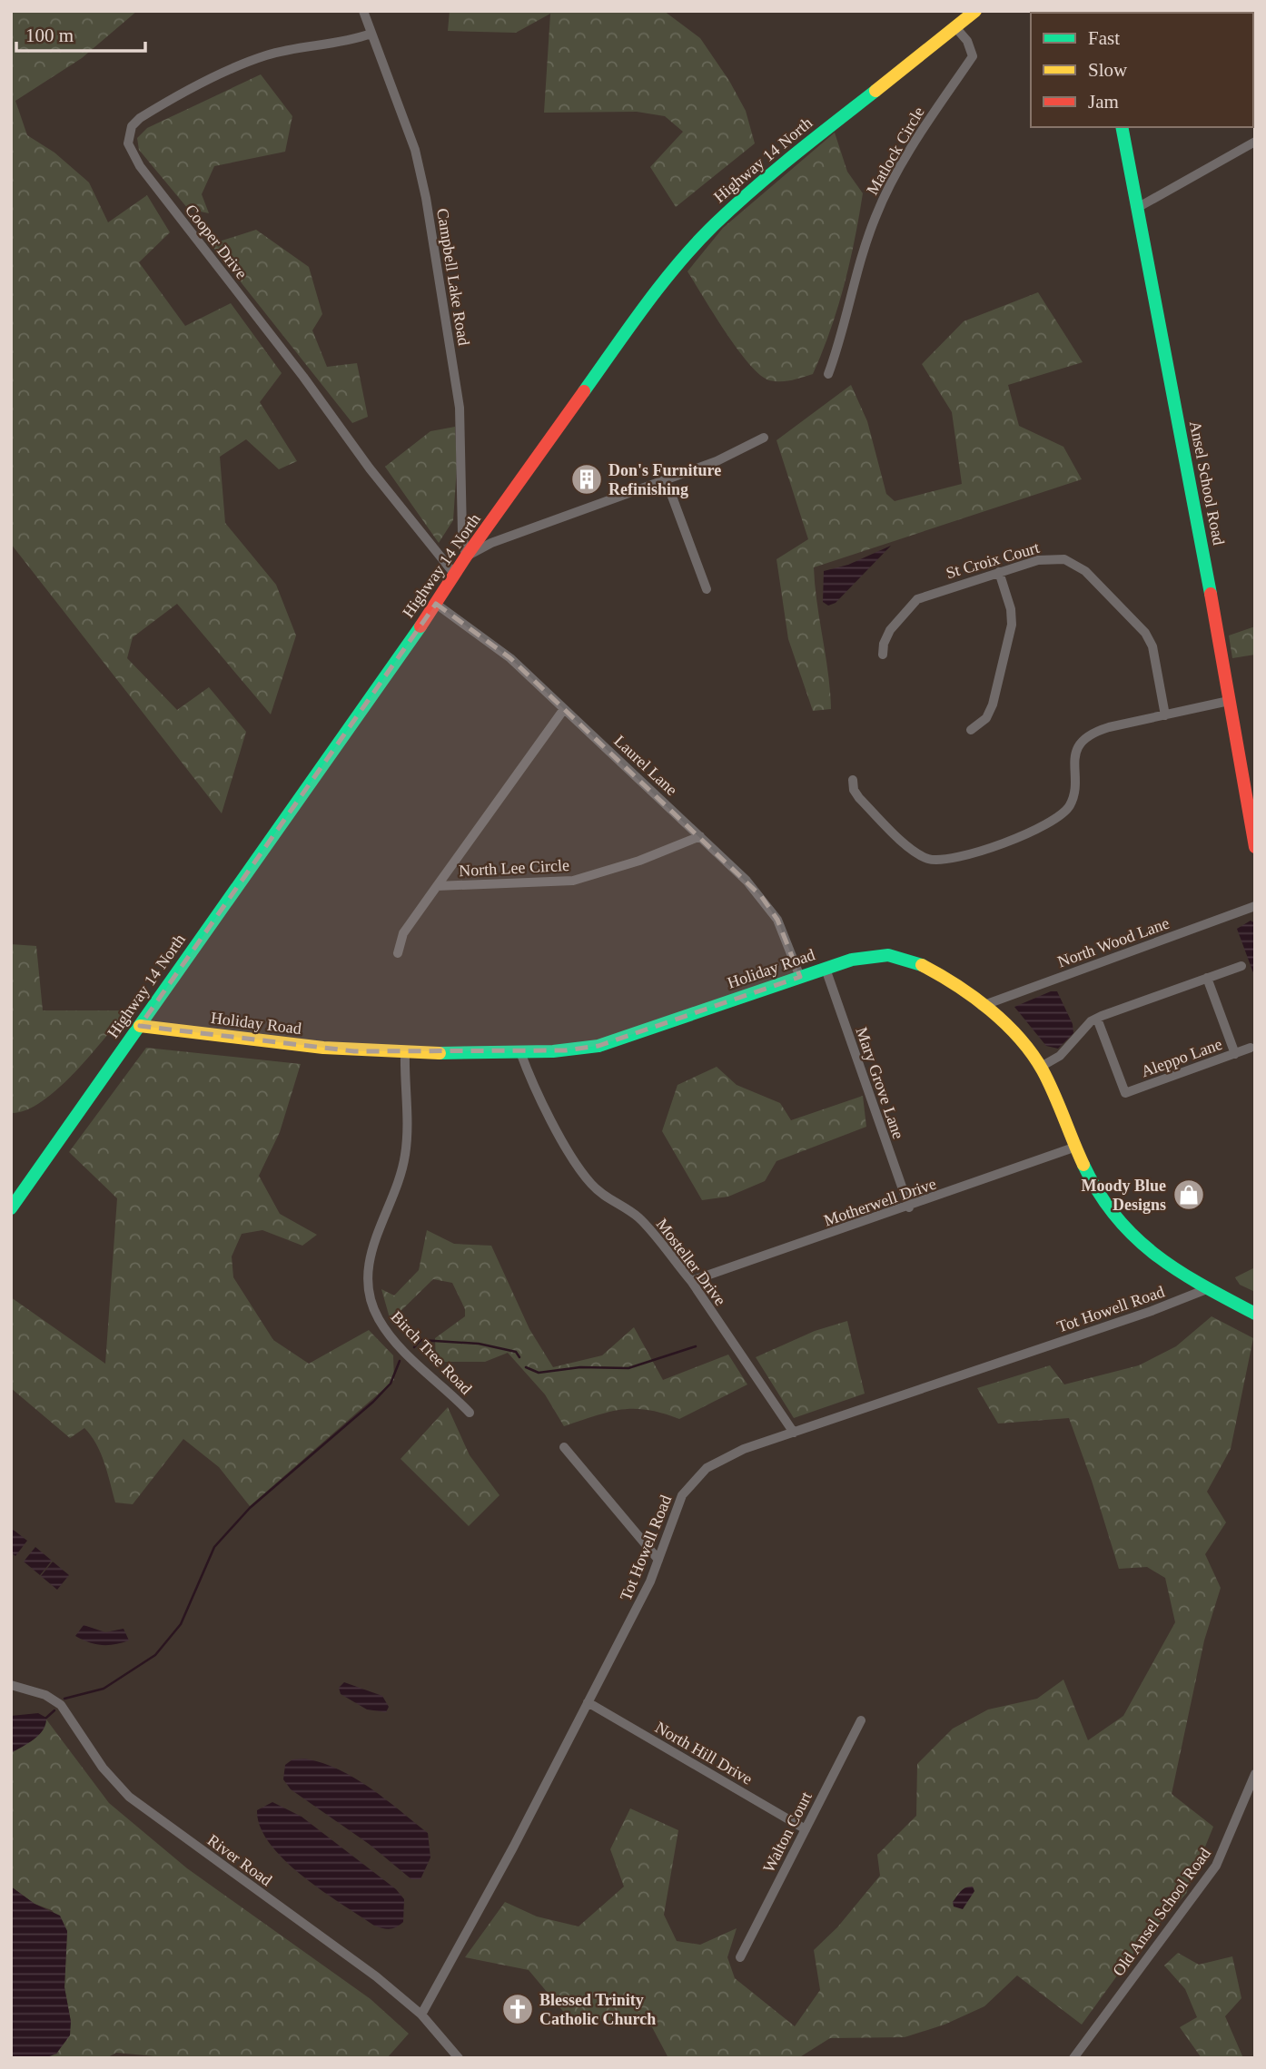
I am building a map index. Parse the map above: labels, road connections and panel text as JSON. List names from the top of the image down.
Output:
{
  "streets": {
    "street": [
      "Matlock Circle",
      "Highway 14 North",
      "Cooper Drive",
      "Campbell Lake Road",
      "Ansel School Road",
      "St Croix Court",
      "Laurel Lane",
      "North Lee Circle",
      "North Wood Lane",
      "Holiday Road",
      "Aleppo Lane",
      "Mary Grove Lane",
      "Motherwell Drive",
      "Mosteller Drive",
      "Tot Howell Road",
      "Birch Tree Road",
      "North Hill Drive",
      "Walton Court",
      "River Road",
      "Old Ansel School Road"
    ]
  },
  "crossings": [
    ["Matlock Circle", "Highway 14 North"],
    ["Highway 14 North", "Cooper Drive"],
    ["Highway 14 North", "Campbell Lake Road"],
    ["Highway 14 North", "Laurel Lane"],
    ["Highway 14 North", "Holiday Road"],
    ["Cooper Drive", "Campbell Lake Road"],
    ["Laurel Lane", "North Lee Circle"],
    ["Laurel Lane", "Holiday Road"],
    ["North Wood Lane", "Holiday Road"],
    ["Holiday Road", "Mary Grove Lane"],
    ["Holiday Road", "Motherwell Drive"],
    ["Holiday Road", "Mosteller Drive"],
    ["Holiday Road", "Tot Howell Road"],
    ["Holiday Road", "Birch Tree Road"],
    ["Mary Grove Lane", "Motherwell Drive"],
    ["Motherwell Drive", "Mosteller Drive"],
    ["Mosteller Drive", "Tot Howell Road"],
    ["Tot Howell Road", "North Hill Drive"],
    ["Tot Howell Road", "River Road"],
    ["North Hill Drive", "Walton Court"]
  ],
  "places": {
    "building": ["Don's Furniture Refinishing"],
    "shop": ["Moody Blue Designs"],
    "church": ["Blessed Trinity Catholic Church"]
  },
  "legend": ["Fast", "Slow", "Jam"],
  "scale_bar": "100 m"
}
